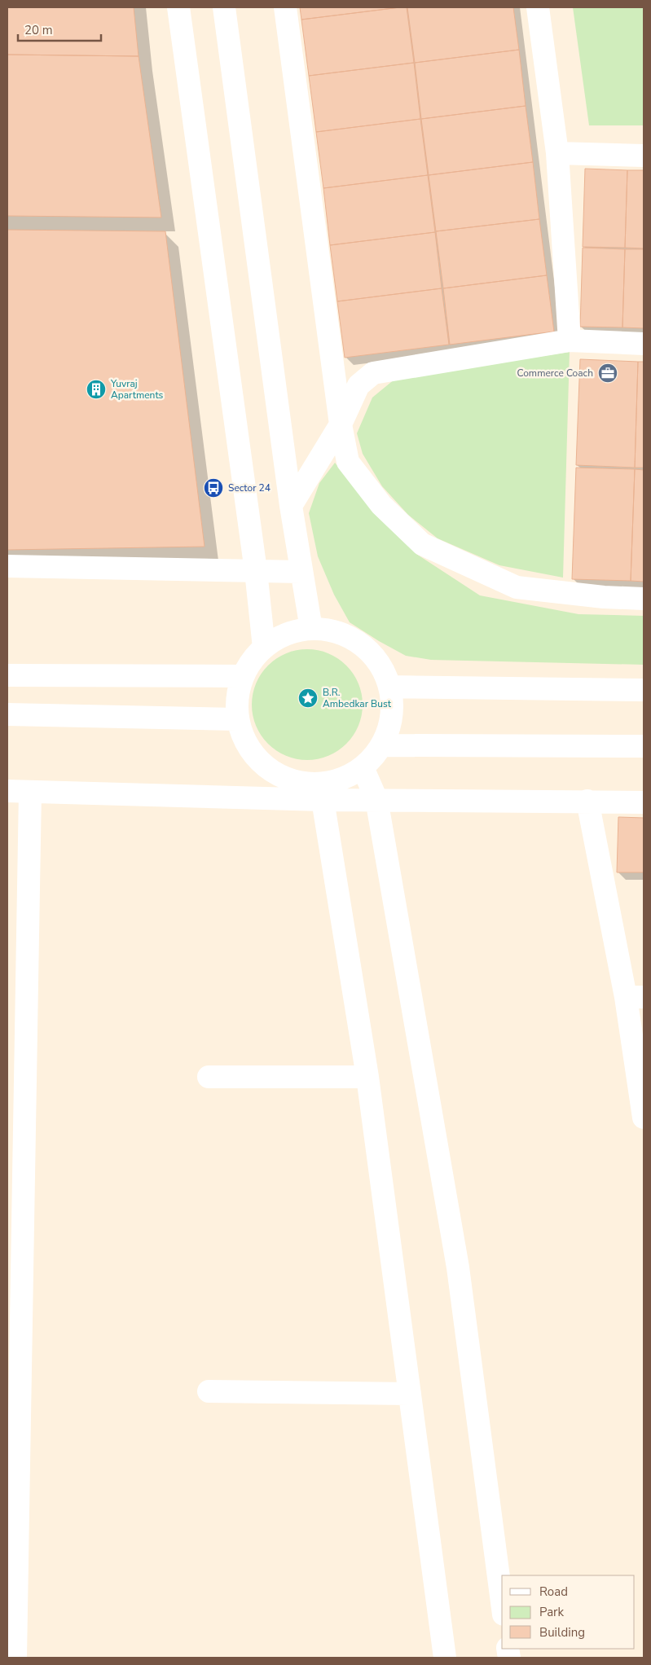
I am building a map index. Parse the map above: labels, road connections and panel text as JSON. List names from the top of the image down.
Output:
{
  "places": {
    "office": ["Commerce Coach"],
    "building": ["Yuvraj Apartments"],
    "bus stop": ["Sector 24"],
    "place": ["B.R. Ambedkar Bust"]
  },
  "legend": ["Road", "Park", "Building"],
  "scale_bar": "20 m"
}
